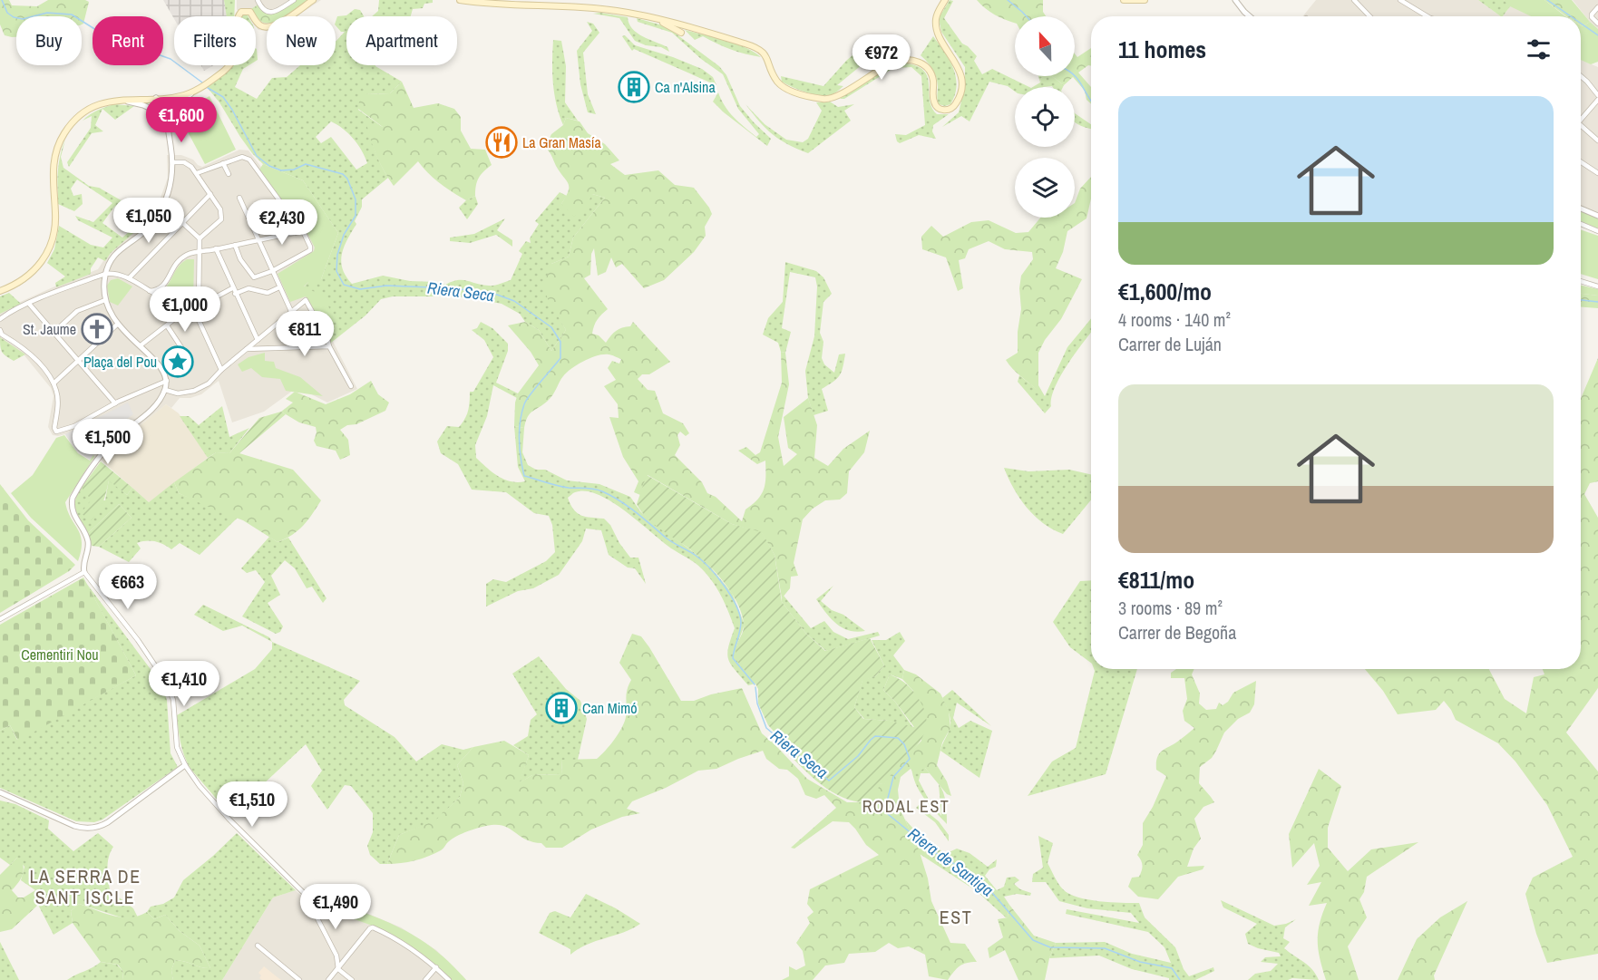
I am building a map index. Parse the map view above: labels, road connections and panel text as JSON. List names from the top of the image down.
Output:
{
  "districts": ["RODAL EST", "LA SERRA DE SANT ISCLE", "EST"],
  "water": ["Riera Seca", "Riera de Santiga"],
  "parks": ["Cementiri Nou"],
  "places": {
    "building": ["Ca n'Alsina", "Can Mimó"],
    "restaurant": ["La Gran Masía"],
    "church": ["St. Jaume"],
    "place": ["Plaça del Pou"]
  },
  "north": "top",
  "page": {
    "chip": [
      "Buy",
      "Rent",
      "Filters",
      "New",
      "Apartment"
    ],
    "heading": "11 homes",
    "price": [
      "€972",
      "€1,600",
      "€1,050",
      "€2,430",
      "€1,000",
      "€811",
      "€1,500",
      "€663",
      "€1,410",
      "€1,510",
      "€1,490"
    ],
    "list": [
      {
        "name": "€1,600/mo",
        "note": "4 rooms · 140 m² · Carrer de Luján"
      },
      {
        "name": "€811/mo",
        "note": "3 rooms · 89 m² · Carrer de Begoña"
      }
    ]
  }
}
